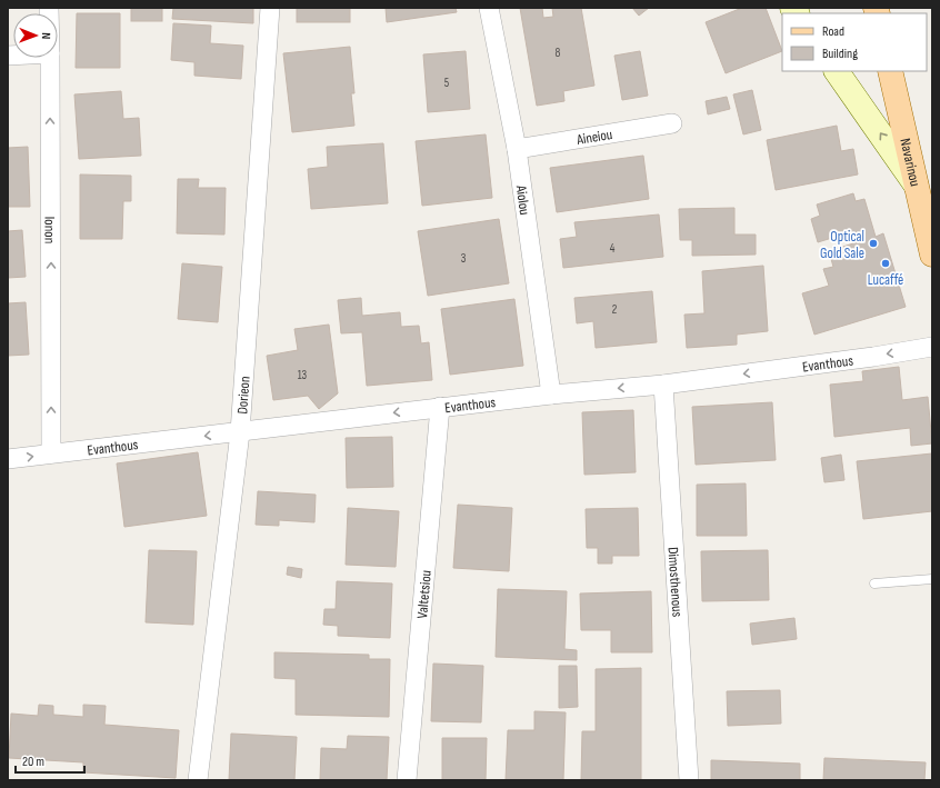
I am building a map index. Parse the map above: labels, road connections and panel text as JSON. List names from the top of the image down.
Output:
{
  "streets": {
    "main road": ["Navarinou"],
    "street": [
      "Aineiou",
      "Aiolou",
      "Ionon",
      "Evanthous",
      "Dorieon",
      "Dimosthenous",
      "Valtetsiou"
    ]
  },
  "crossings": [
    ["Aineiou", "Aiolou"],
    ["Aiolou", "Evanthous"],
    ["Ionon", "Evanthous"],
    ["Evanthous", "Dorieon"],
    ["Evanthous", "Dimosthenous"],
    ["Evanthous", "Valtetsiou"]
  ],
  "one_way": ["Ionon", "Evanthous"],
  "places": ["Optical Gold Sale", "Lucaffé"],
  "house_numbers": [
    "8",
    "5",
    "4",
    "3",
    "2",
    "13"
  ],
  "legend": ["Road", "Building"],
  "scale_bar": "20 m",
  "north": "right"
}
